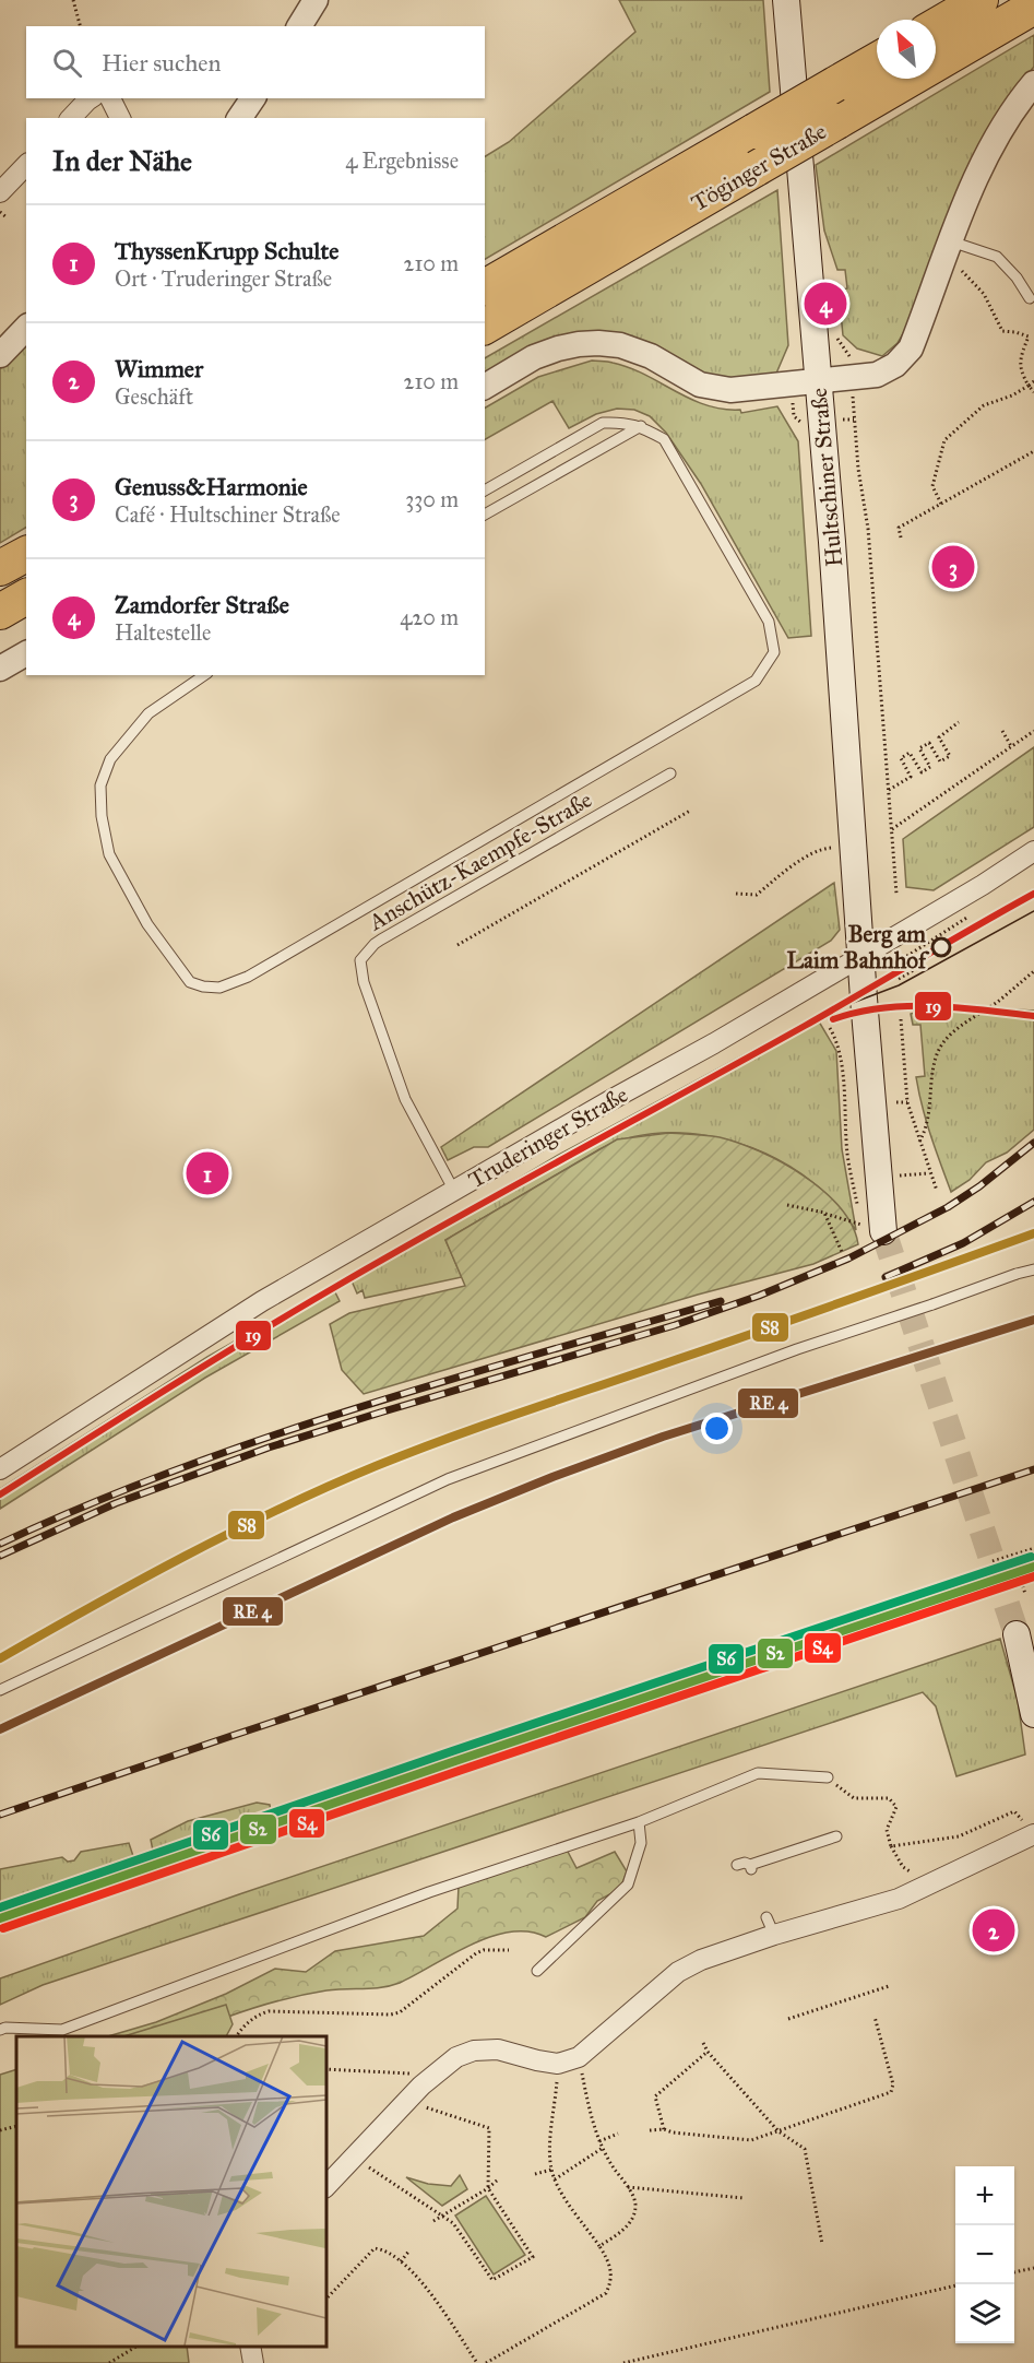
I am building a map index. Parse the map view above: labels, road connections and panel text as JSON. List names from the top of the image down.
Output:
{
  "streets": {
    "highway": ["Töginger Straße"],
    "main road": ["Hultschiner Straße"],
    "street": ["Truderinger Straße"],
    "lane": ["Anschütz-Kaempfe-Straße"]
  },
  "crossings": [
    ["Hultschiner Straße", "Truderinger Straße"],
    ["Anschütz-Kaempfe-Straße", "Truderinger Straße"]
  ],
  "places": ["Berg am Laim Bahnhof"],
  "lines": [
    "transit line 19",
    "transit line S8",
    "transit line S6",
    "transit line S2",
    "transit line S4"
  ],
  "north": "top left",
  "page": {
    "search": "Hier suchen",
    "heading": ["In der Nähe", "4 Ergebnisse"],
    "list": [
      {
        "mark": "1",
        "name": "ThyssenKrupp Schulte",
        "note": "Ort · Truderinger Straße",
        "value": "210 m"
      },
      {
        "mark": "2",
        "name": "Wimmer",
        "note": "Geschäft",
        "value": "210 m"
      },
      {
        "mark": "3",
        "name": "Genuss&Harmonie",
        "note": "Café · Hultschiner Straße",
        "value": "330 m"
      },
      {
        "mark": "4",
        "name": "Zamdorfer Straße",
        "note": "Haltestelle",
        "value": "420 m"
      }
    ],
    "pins": [
      "4",
      "3",
      "1",
      "2"
    ],
    "map_buttons": ["+", "−"]
  }
}
